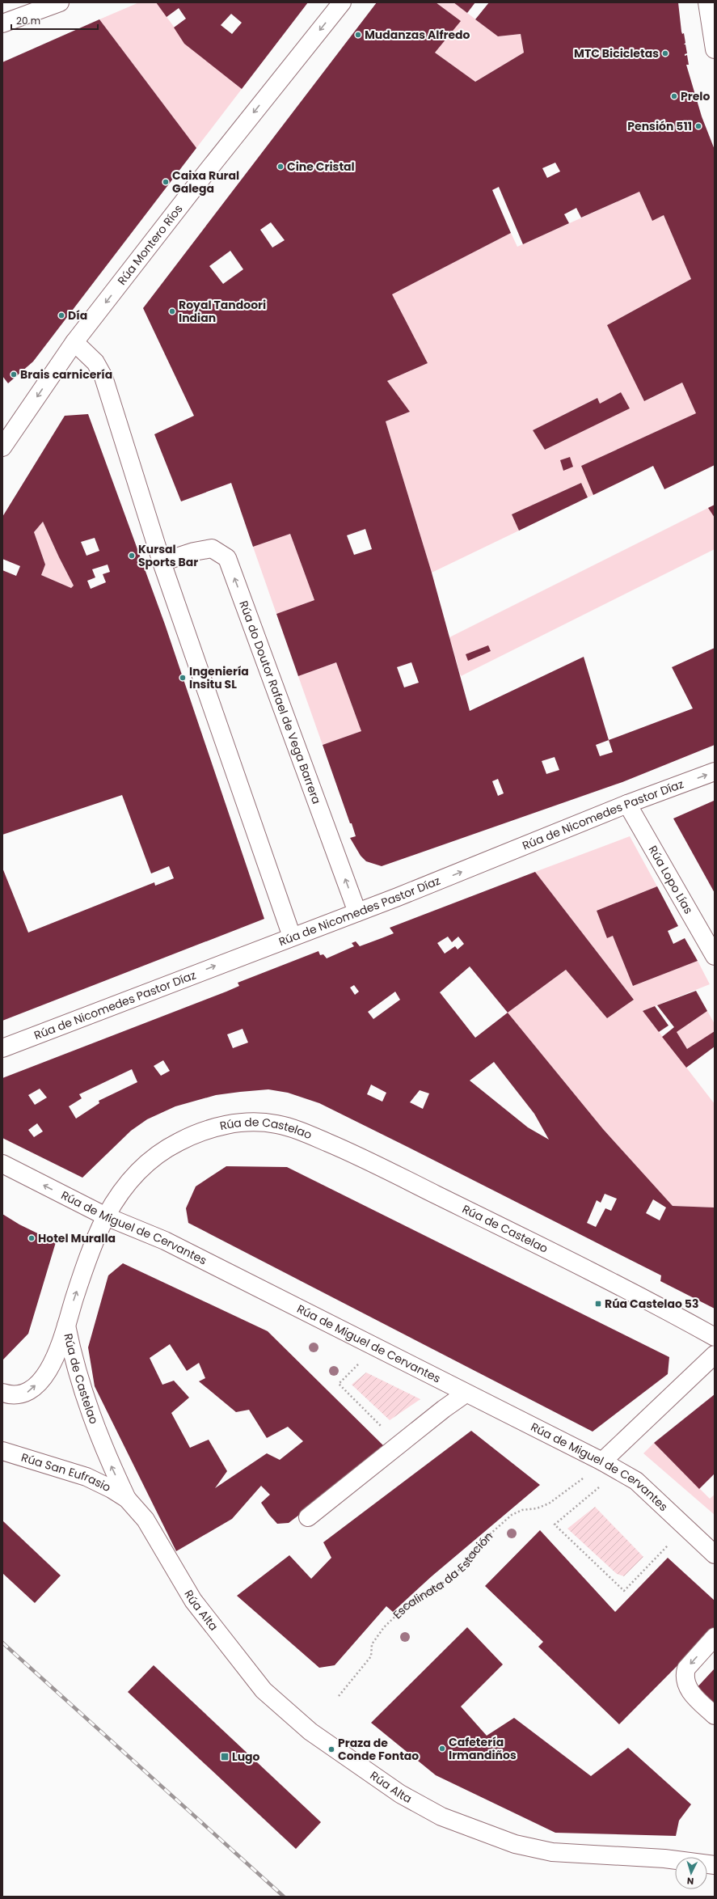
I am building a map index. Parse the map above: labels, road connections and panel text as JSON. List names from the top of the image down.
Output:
{
  "streets": {
    "street": [
      "Rúa Montero Ríos",
      "Rúa do Doutor Rafael de Vega Barrera",
      "Rúa de Nicomedes Pastor Díaz",
      "Rúa Lopo Lías",
      "Rúa de Castelao",
      "Rúa de Miguel de Cervantes",
      "Rúa San Eufrasio",
      "Rúa Alta"
    ],
    "path": ["Escalinata da Estación"]
  },
  "crossings": [
    ["Rúa do Doutor Rafael de Vega Barrera", "Rúa de Nicomedes Pastor Díaz"],
    ["Rúa de Nicomedes Pastor Díaz", "Rúa Lopo Lías"],
    ["Rúa de Castelao", "Rúa de Miguel de Cervantes"],
    ["Rúa de Castelao", "Rúa San Eufrasio"],
    ["Rúa de Castelao", "Rúa Alta"],
    ["Rúa San Eufrasio", "Rúa Alta"]
  ],
  "one_way": ["Rúa Montero Ríos", "Rúa de Nicomedes Pastor Díaz"],
  "places": {
    "other": [
      "Mudanzas Alfredo",
      "MTC Bicicletas",
      "Prelo",
      "Pensión 511",
      "Cine Cristal",
      "Caixa Rural Galega",
      "Royal Tandoori Indian",
      "Día",
      "Brais carnicería",
      "Kursal Sports Bar",
      "Ingeniería Insitu SL",
      "Hotel Muralla",
      "Cafetería Irmandiños",
      "Praza de Conde Fontao"
    ],
    "transit": ["Rúa Castelao 53", "Lugo"]
  },
  "scale_bar": "20 m",
  "north": "bottom"
}
